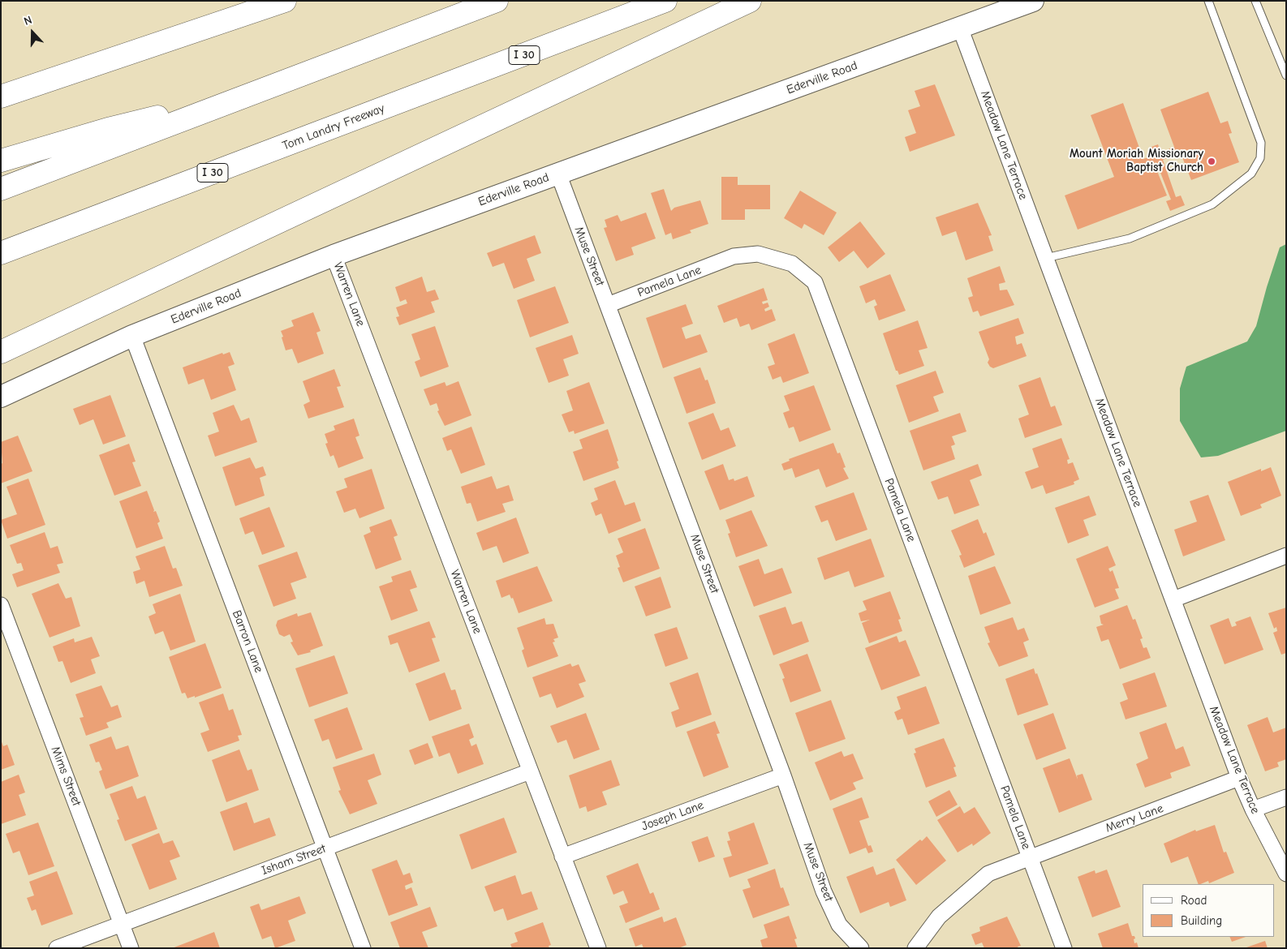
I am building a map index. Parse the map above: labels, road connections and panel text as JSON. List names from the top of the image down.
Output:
{
  "streets": {
    "highway": ["I 30", "Tom Landry Freeway"],
    "street": [
      "Ederville Road",
      "Meadow Lane Terrace",
      "Muse Street",
      "Pamela Lane",
      "Warren Lane",
      "Barron Lane",
      "Mims Street",
      "Joseph Lane",
      "Merry Lane",
      "Isham Street"
    ]
  },
  "crossings": [
    ["Ederville Road", "Meadow Lane Terrace"],
    ["Ederville Road", "Muse Street"],
    ["Ederville Road", "Warren Lane"],
    ["Ederville Road", "Barron Lane"],
    ["Meadow Lane Terrace", "Merry Lane"],
    ["Muse Street", "Pamela Lane"],
    ["Muse Street", "Joseph Lane"],
    ["Pamela Lane", "Merry Lane"],
    ["Warren Lane", "Joseph Lane"],
    ["Warren Lane", "Isham Street"],
    ["Barron Lane", "Isham Street"],
    ["Mims Street", "Isham Street"]
  ],
  "places": ["Mount Moriah Missionary Baptist Church"],
  "legend": ["Road", "Building"],
  "north": "top"
}
